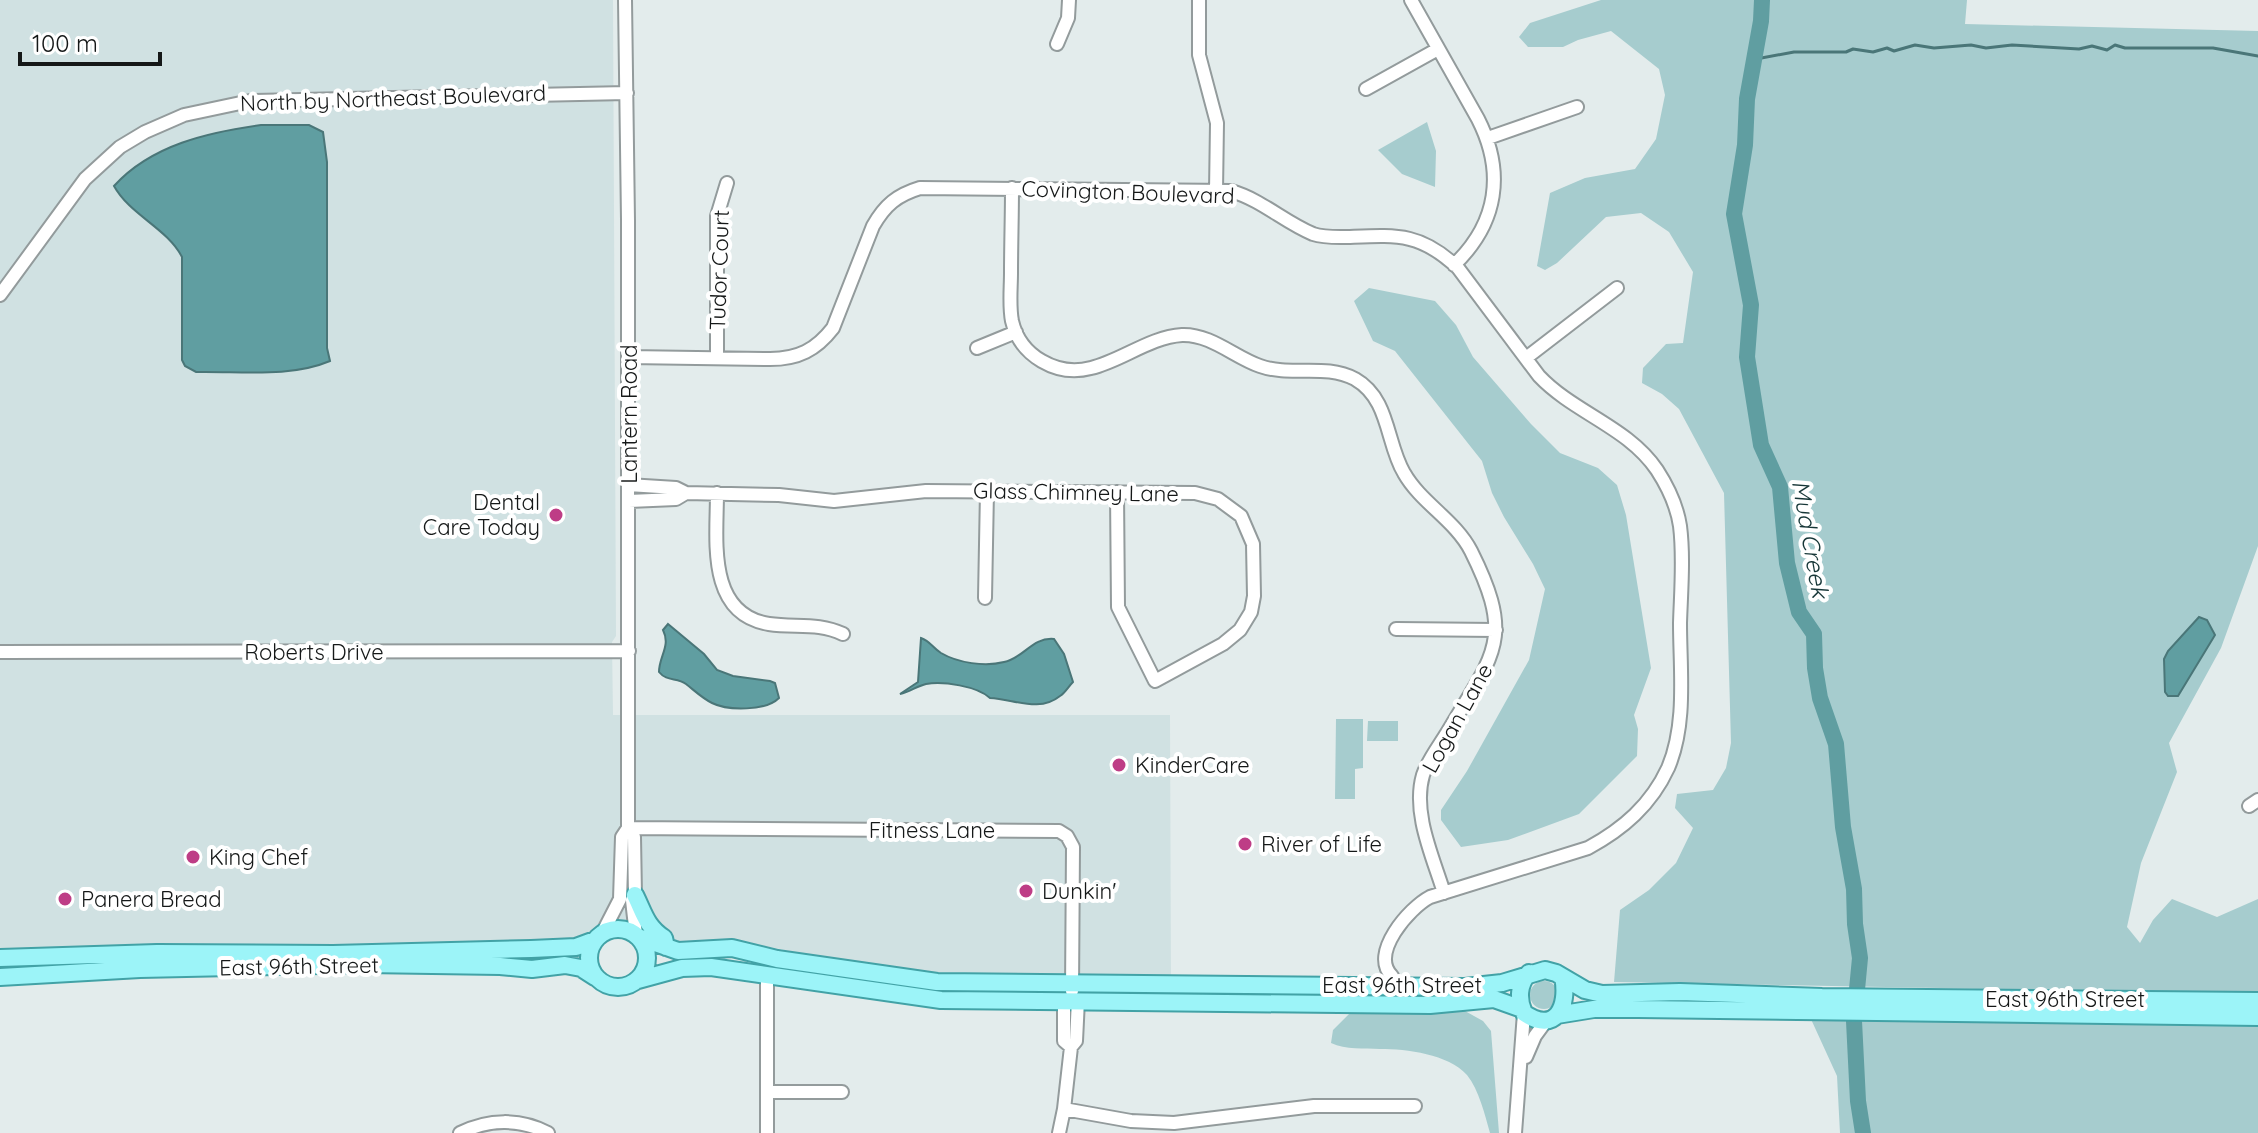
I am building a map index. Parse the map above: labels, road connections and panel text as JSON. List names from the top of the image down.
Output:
{
  "streets": {
    "main road": ["East 96th Street"],
    "street": [
      "North by Northeast Boulevard",
      "Covington Boulevard",
      "Tudor Court",
      "Lantern Road",
      "Glass Chimney Lane",
      "Roberts Drive",
      "Logan Lane",
      "Fitness Lane"
    ]
  },
  "crossings": [
    ["North by Northeast Boulevard", "Lantern Road"],
    ["Covington Boulevard", "Tudor Court"],
    ["Covington Boulevard", "Lantern Road"],
    ["Covington Boulevard", "Logan Lane"],
    ["Covington Boulevard", "East 96th Street"],
    ["Lantern Road", "Glass Chimney Lane"],
    ["Lantern Road", "Roberts Drive"],
    ["Lantern Road", "Fitness Lane"],
    ["Lantern Road", "East 96th Street"],
    ["Fitness Lane", "East 96th Street"]
  ],
  "water": ["Mud Creek"],
  "places": [
    "Dental Care Today",
    "KinderCare",
    "River of Life",
    "King Chef",
    "Dunkin'",
    "Panera Bread"
  ],
  "scale_bar": "100 m"
}
